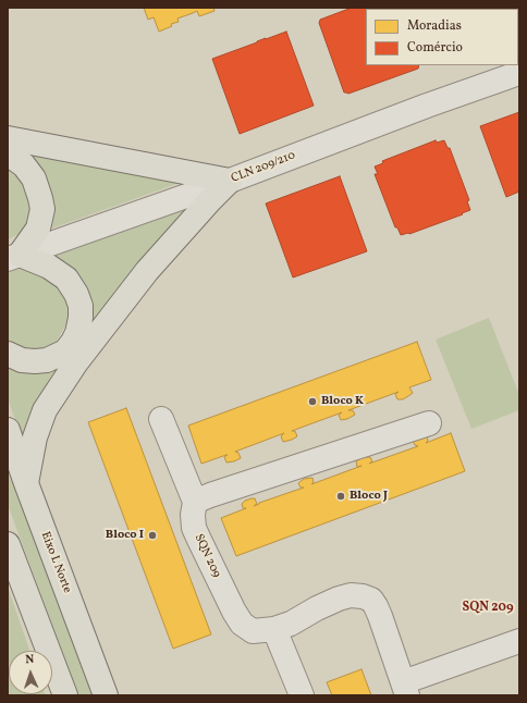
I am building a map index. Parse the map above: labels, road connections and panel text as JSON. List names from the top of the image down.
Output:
{
  "streets": {
    "main road": ["Eixo L Norte"],
    "street": ["CLN 209/210", "SQN 209"]
  },
  "districts": ["SQN 209"],
  "places": ["Bloco K", "Bloco J", "Bloco I"],
  "legend": ["Moradias", "Comércio"],
  "north": "top"
}
